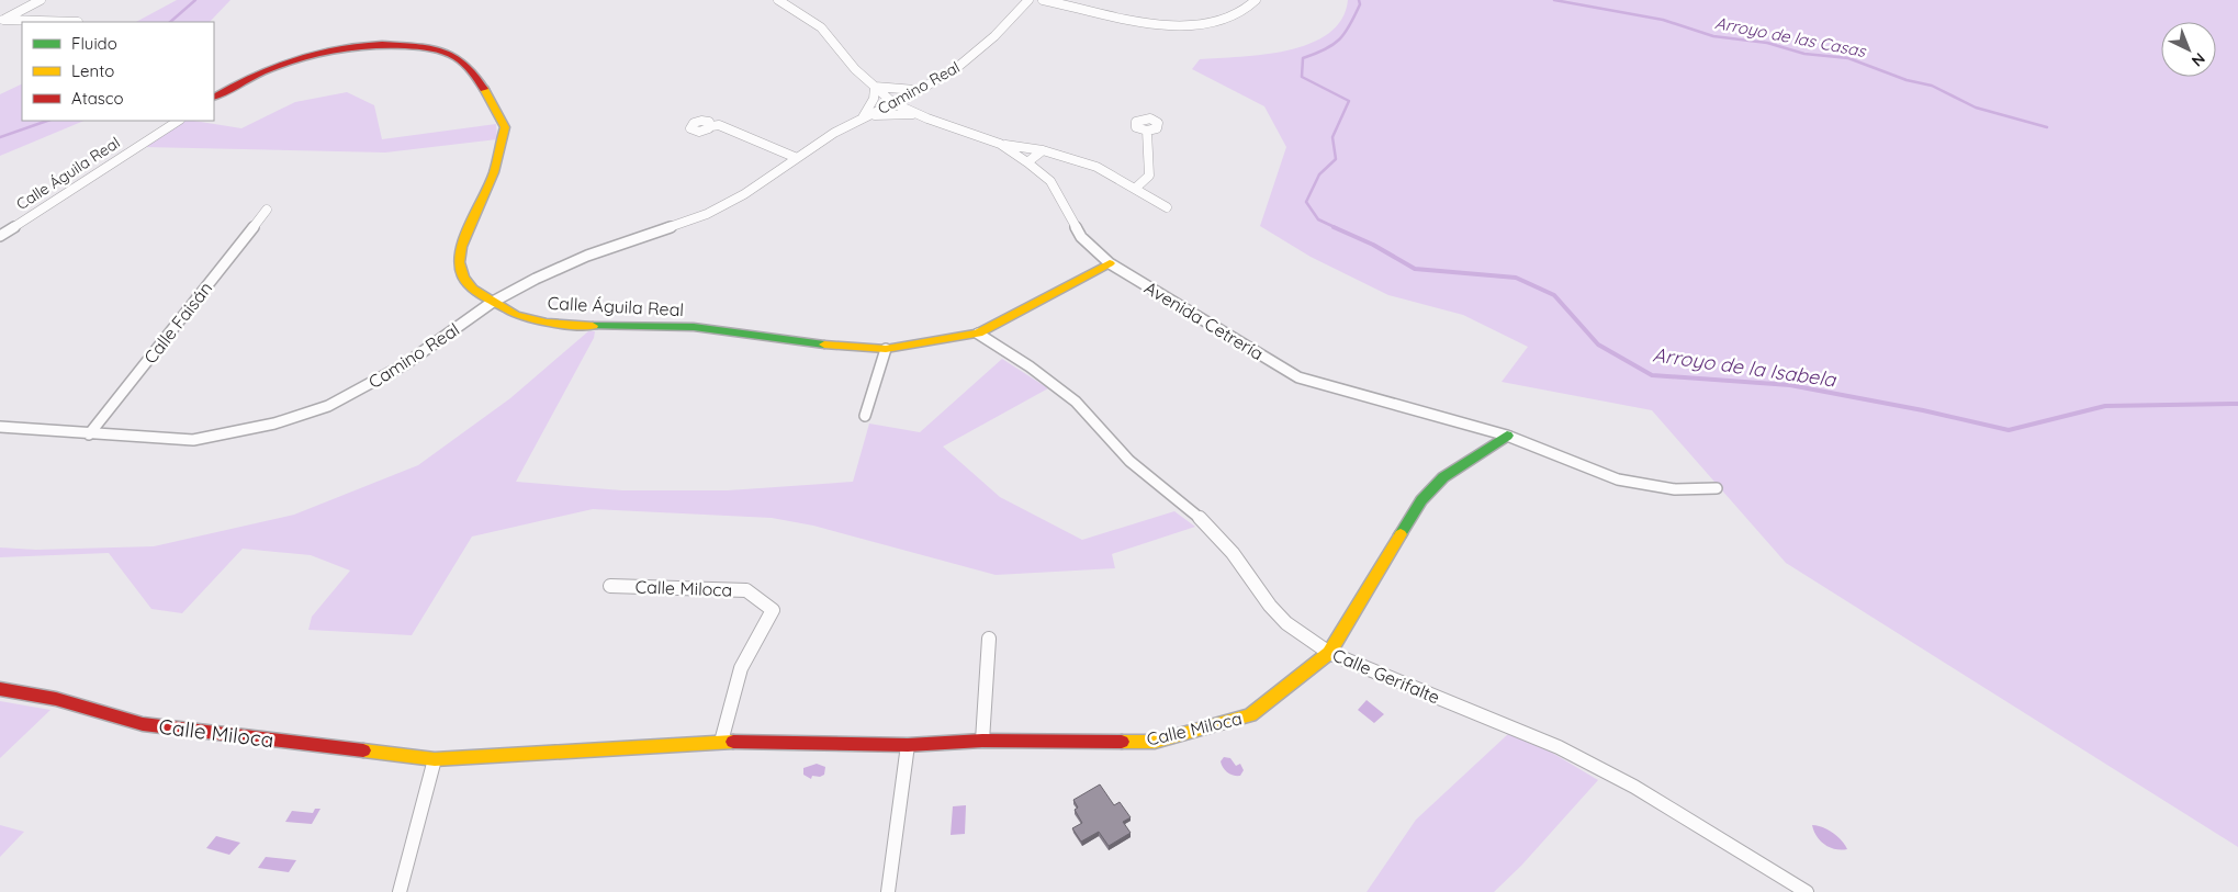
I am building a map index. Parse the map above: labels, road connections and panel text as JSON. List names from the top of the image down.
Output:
{
  "streets": {
    "street": [
      "Camino Real",
      "Calle Águila Real",
      "Avenida Cetrería",
      "Calle Faisán",
      "Calle Miloca",
      "Calle Gerifalte"
    ]
  },
  "crossings": [
    ["Camino Real", "Calle Águila Real"],
    ["Camino Real", "Avenida Cetrería"],
    ["Camino Real", "Calle Faisán"],
    ["Calle Águila Real", "Avenida Cetrería"],
    ["Calle Águila Real", "Calle Gerifalte"],
    ["Avenida Cetrería", "Calle Miloca"],
    ["Calle Miloca", "Calle Gerifalte"]
  ],
  "water": ["Arroyo de las Casas", "Arroyo de la Isabela"],
  "legend": ["Fluido", "Lento", "Atasco"],
  "north": "bottom right"
}
